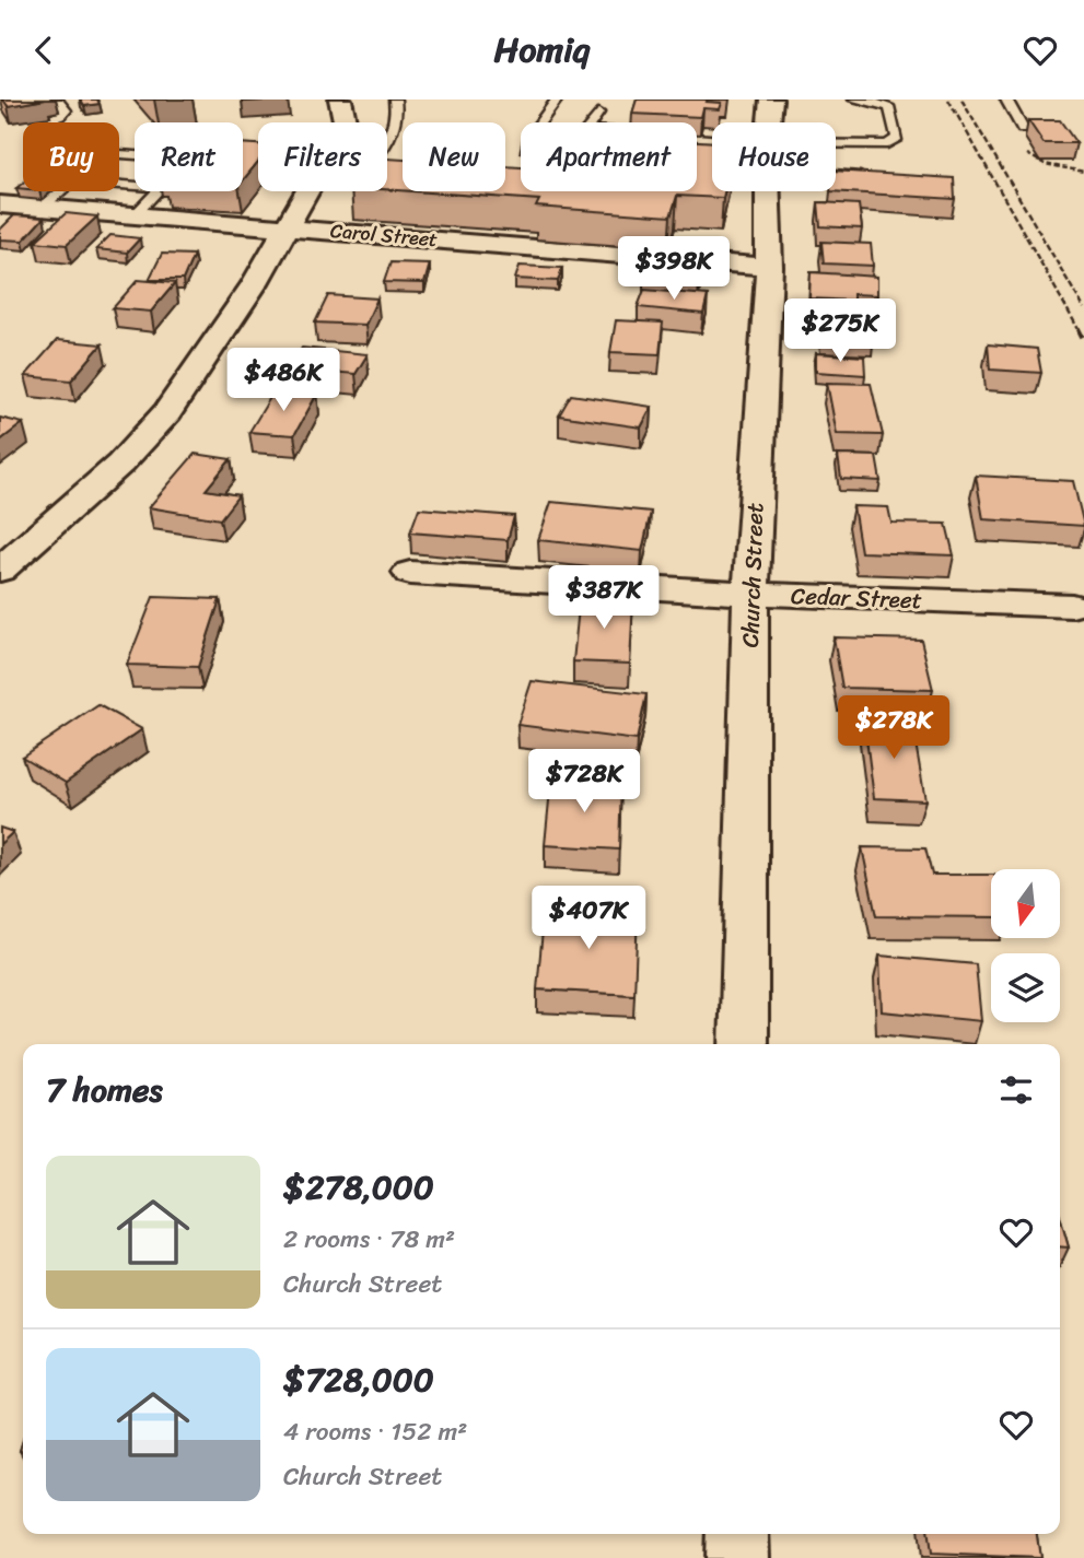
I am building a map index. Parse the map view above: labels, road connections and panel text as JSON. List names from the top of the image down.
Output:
{
  "streets": {
    "street": ["Carol Street", "Church Street", "Cedar Street"]
  },
  "crossings": [
    ["Carol Street", "Church Street"],
    ["Church Street", "Cedar Street"]
  ],
  "north": "bottom",
  "page": {
    "header": "Homiq",
    "chip": [
      "Buy",
      "Rent",
      "Filters",
      "New",
      "Apartment",
      "House"
    ],
    "price": [
      "$398K",
      "$275K",
      "$486K",
      "$387K",
      "$278K",
      "$728K",
      "$407K"
    ],
    "heading": "7 homes",
    "list": [
      {
        "name": "$278,000",
        "note": "2 rooms · 78 m² · Church Street"
      },
      {
        "name": "$728,000",
        "note": "4 rooms · 152 m² · Church Street"
      }
    ]
  }
}
